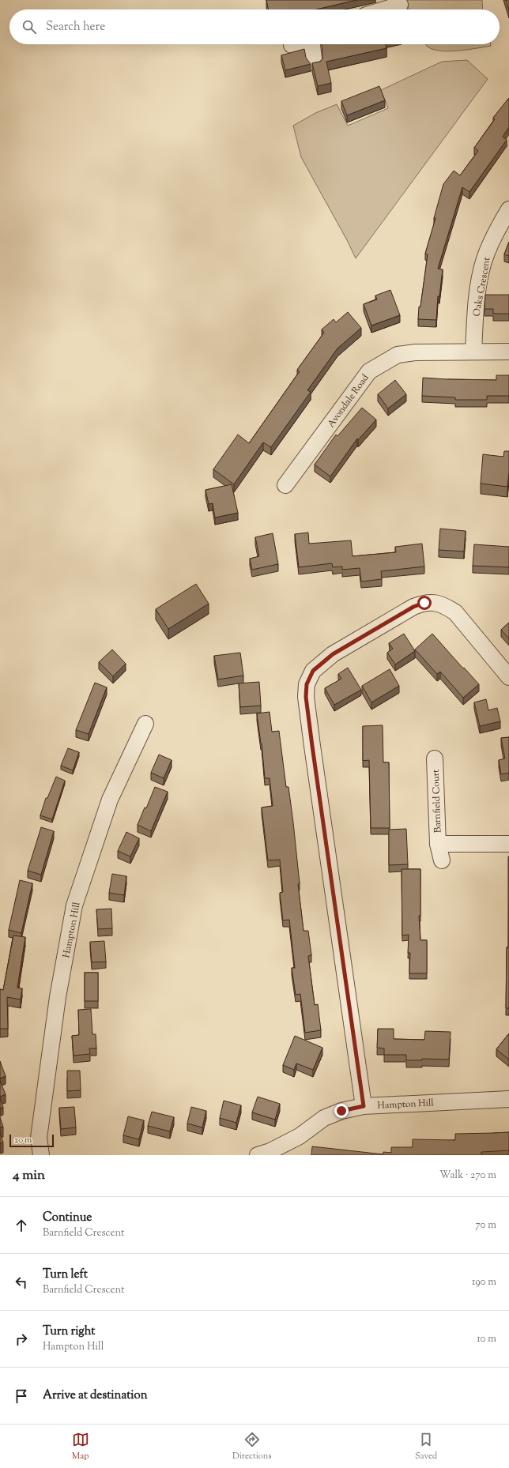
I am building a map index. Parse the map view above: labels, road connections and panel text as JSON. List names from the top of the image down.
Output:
{
  "streets": {
    "street": [
      "Oaks Crescent",
      "Avondale Road",
      "Barnfield Court",
      "Hampton Hill"
    ]
  },
  "crossings": [
    ["Oaks Crescent", "Avondale Road"]
  ],
  "scale_bar": "20 m",
  "page": {
    "search": "Search here",
    "scale": "20 m",
    "heading": ["4 min", "Walk · 270 m"],
    "list": [
      ["Continue", "Barnfield Crescent", "70 m"],
      ["Turn left", "Barnfield Crescent", "190 m"],
      ["Turn right", "Hampton Hill", "10 m"],
      "Arrive at destination"
    ],
    "nav": ["Map", "Directions", "Saved"]
  }
}
